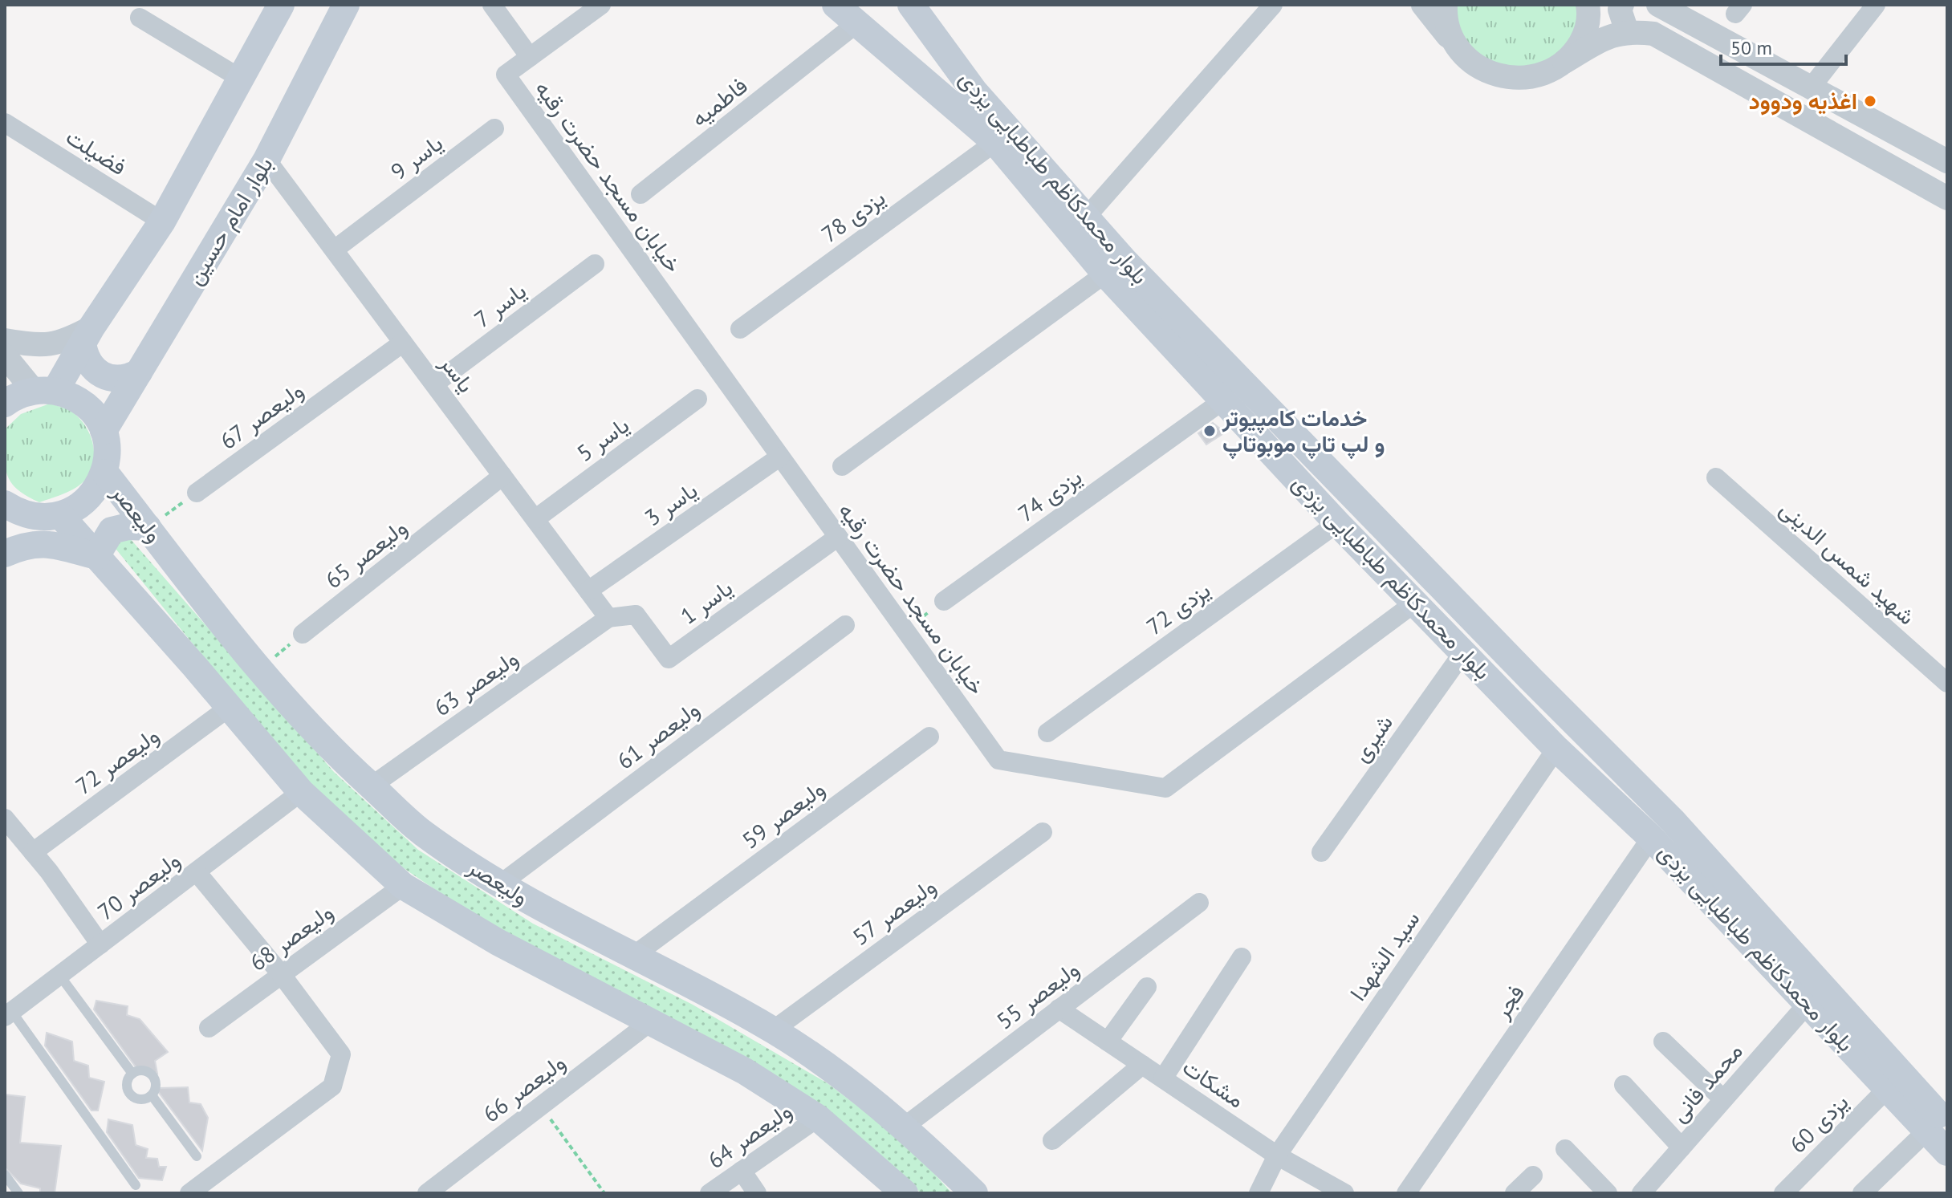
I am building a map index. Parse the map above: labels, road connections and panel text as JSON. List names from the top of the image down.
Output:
{
  "streets": {
    "main road": ["بلوار محمدکاظم طباطبایی یزدی", "بلوار امام حسین", "ولیعصر"],
    "street": [
      "فاطمیه",
      "فضیلت",
      "یاسر 9",
      "خیابان مسجد حضرت رقیه",
      "یزدی 78",
      "یاسر 7",
      "یاسر",
      "ولیعصر 67",
      "یاسر 5",
      "یزدی 74",
      "یاسر 3",
      "ولیعصر 65",
      "شهید شمس الدینی",
      "یاسر 1",
      "یزدی 72",
      "ولیعصر 63",
      "ولیعصر 61",
      "شیری",
      "ولیعصر 72",
      "ولیعصر 59",
      "ولیعصر 70",
      "ولیعصر 57",
      "ولیعصر 68",
      "سید الشهدا",
      "ولیعصر 55",
      "فجر",
      "محمد فانی",
      "مشکات",
      "ولیعصر 66",
      "یزدی 60",
      "ولیعصر 64"
    ]
  },
  "crossings": [
    ["فاطمیه", "بلوار محمدکاظم طباطبایی یزدی"],
    ["یاسر 9", "یاسر"],
    ["خیابان مسجد حضرت رقیه", "بلوار محمدکاظم طباطبایی یزدی"],
    ["خیابان مسجد حضرت رقیه", "یاسر 3"],
    ["خیابان مسجد حضرت رقیه", "یاسر 1"],
    ["بلوار محمدکاظم طباطبایی یزدی", "یزدی 78"],
    ["بلوار محمدکاظم طباطبایی یزدی", "یزدی 74"],
    ["بلوار محمدکاظم طباطبایی یزدی", "یزدی 72"],
    ["بلوار محمدکاظم طباطبایی یزدی", "شیری"],
    ["بلوار محمدکاظم طباطبایی یزدی", "سید الشهدا"],
    ["بلوار محمدکاظم طباطبایی یزدی", "فجر"],
    ["بلوار محمدکاظم طباطبایی یزدی", "محمد فانی"],
    ["بلوار محمدکاظم طباطبایی یزدی", "یزدی 60"],
    ["بلوار امام حسین", "یاسر"],
    ["یاسر 7", "یاسر"],
    ["یاسر", "ولیعصر 67"],
    ["یاسر", "یاسر 5"],
    ["یاسر", "یاسر 3"],
    ["یاسر", "ولیعصر 65"],
    ["یاسر", "یاسر 1"],
    ["یاسر", "ولیعصر 63"],
    ["ولیعصر", "ولیعصر 63"],
    ["ولیعصر", "ولیعصر 61"],
    ["ولیعصر", "ولیعصر 59"],
    ["ولیعصر", "ولیعصر 57"],
    ["ولیعصر", "ولیعصر 55"],
    ["یاسر 1", "ولیعصر 63"],
    ["سید الشهدا", "مشکات"],
    ["ولیعصر 55", "مشکات"]
  ],
  "places": ["اغذیه ودوود", "خدمات کامپیوتر و لپ تاپ موبوتاپ"],
  "scale_bar": "50 m"
}
